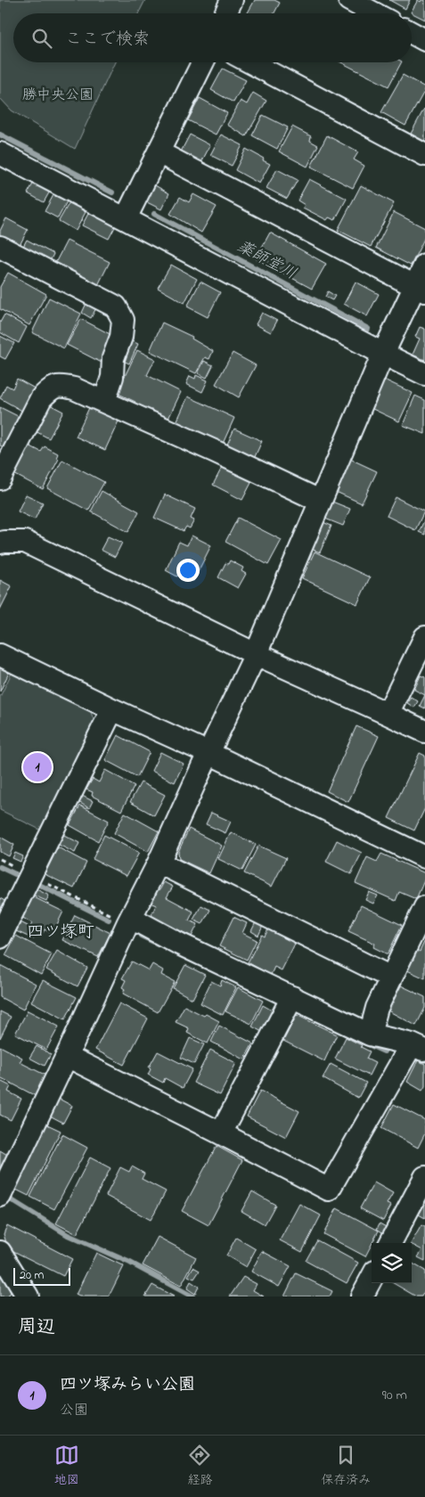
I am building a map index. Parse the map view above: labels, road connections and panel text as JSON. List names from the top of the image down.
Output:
{
  "districts": ["四ツ塚町"],
  "water": ["薬師堂川"],
  "parks": ["勝中央公園"],
  "scale_bar": "20 m",
  "page": {
    "search": "ここで検索",
    "pins": "1",
    "scale": "20 m",
    "heading": "周辺",
    "list": [
      {
        "mark": "1",
        "name": "四ツ塚みらい公園",
        "note": "公園",
        "value": "90 m"
      }
    ],
    "nav": ["地図", "経路", "保存済み"]
  }
}
